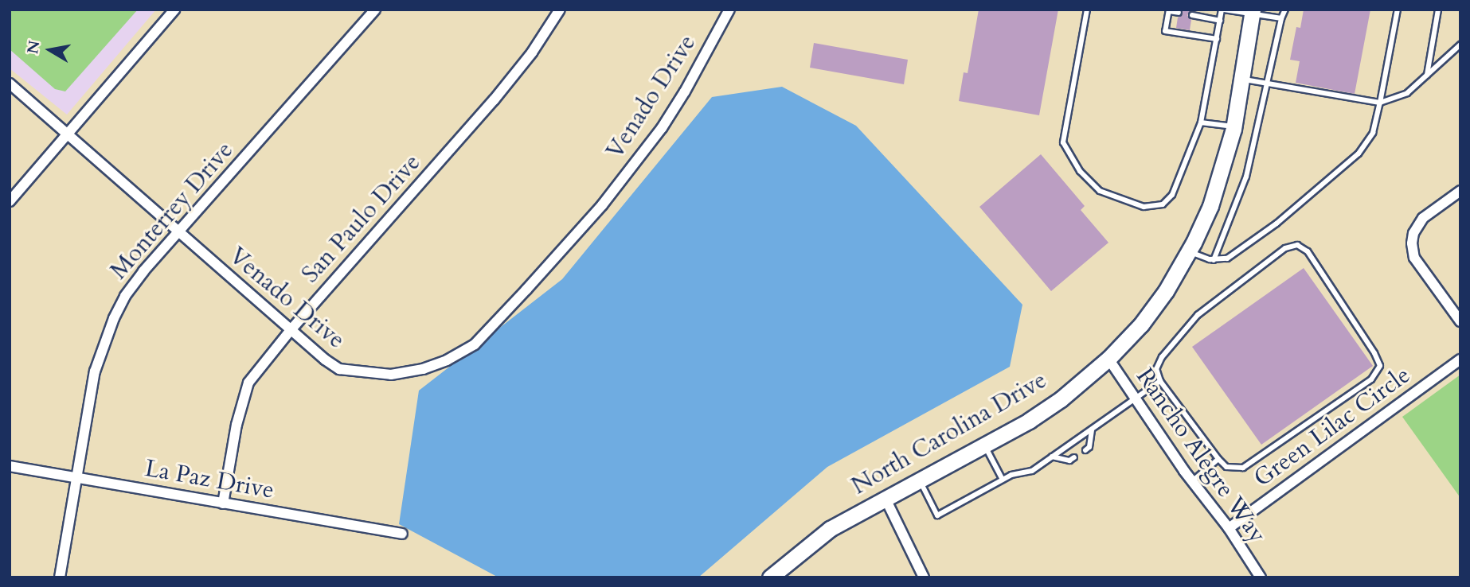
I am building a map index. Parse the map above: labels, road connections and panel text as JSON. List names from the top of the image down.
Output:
{
  "streets": {
    "main road": ["North Carolina Drive"],
    "street": [
      "Venado Drive",
      "Monterrey Drive",
      "San Paulo Drive",
      "Green Lilac Circle",
      "Rancho Alegre Way",
      "La Paz Drive"
    ]
  },
  "crossings": [
    ["Venado Drive", "Monterrey Drive"],
    ["Venado Drive", "San Paulo Drive"],
    ["Monterrey Drive", "La Paz Drive"],
    ["San Paulo Drive", "La Paz Drive"],
    ["Green Lilac Circle", "Rancho Alegre Way"],
    ["North Carolina Drive", "Rancho Alegre Way"]
  ],
  "north": "left"
}
